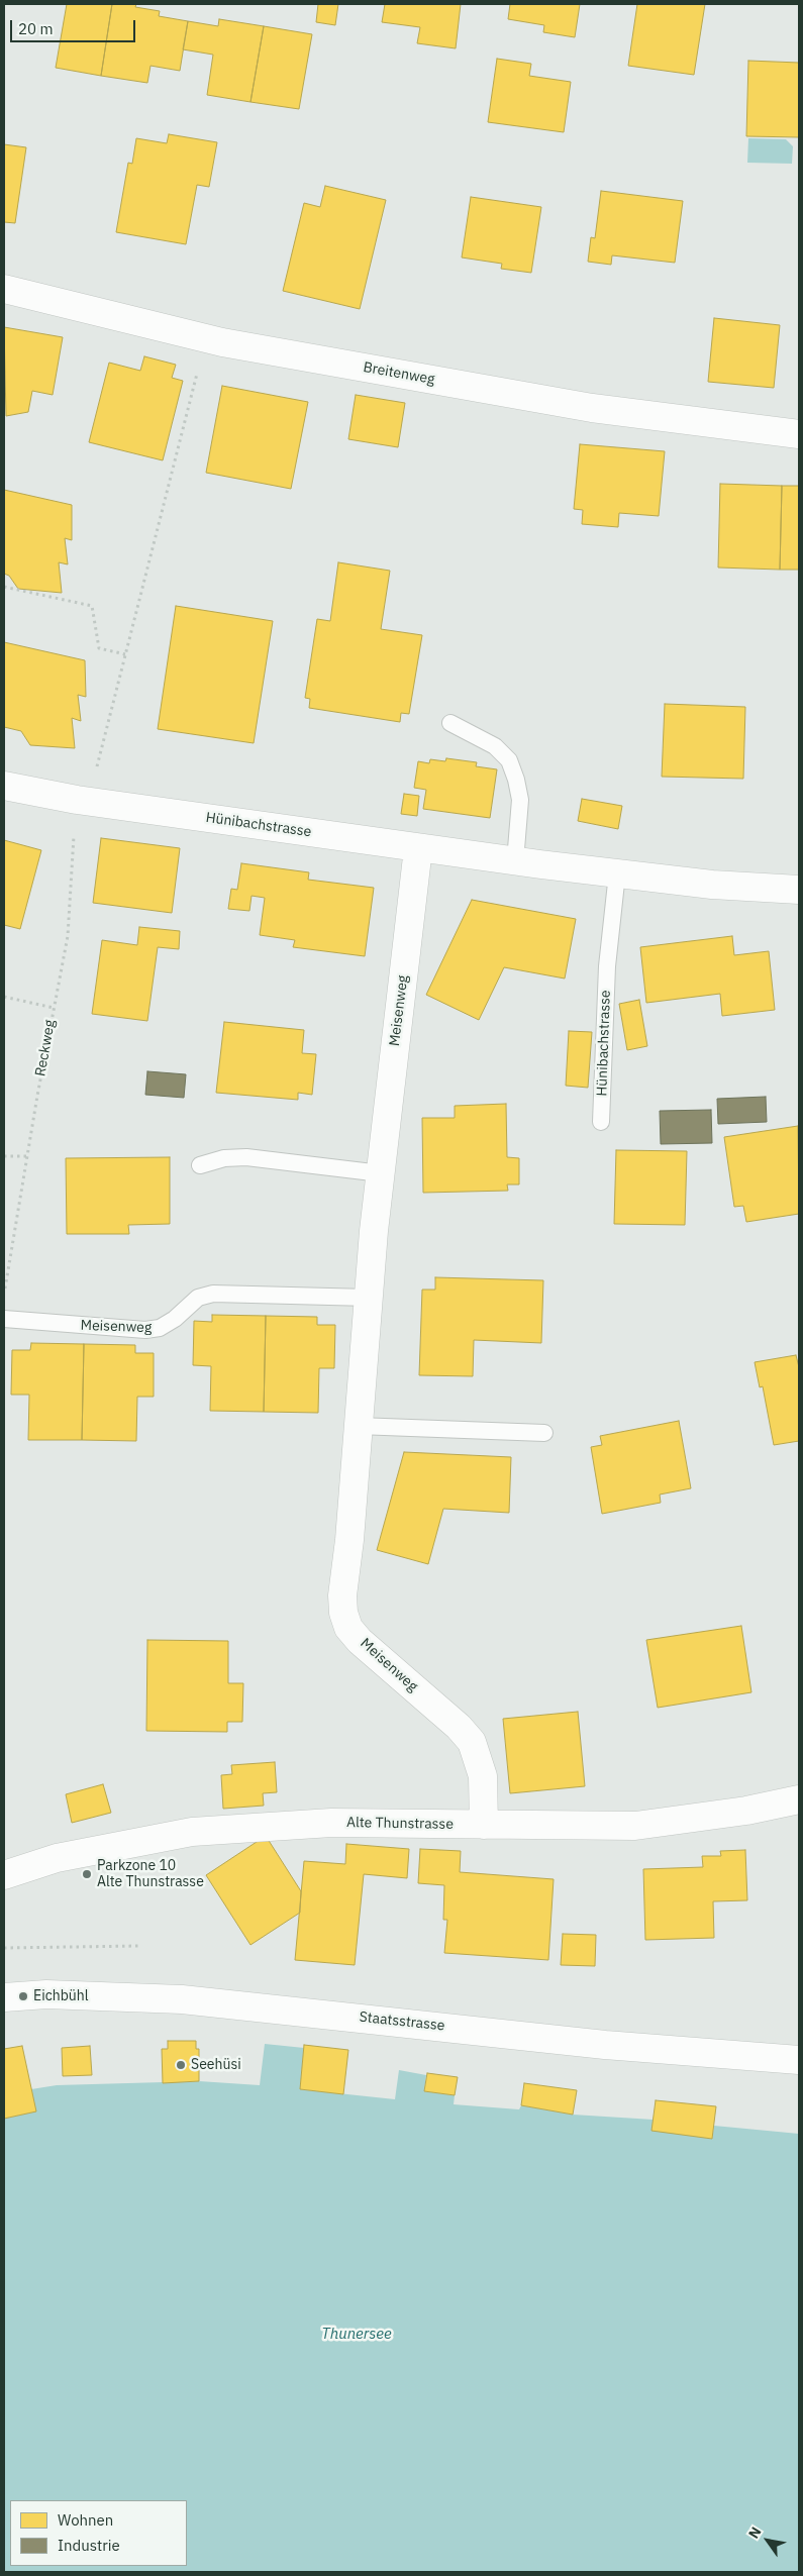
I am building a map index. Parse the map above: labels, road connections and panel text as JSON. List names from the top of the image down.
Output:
{
  "streets": {
    "street": [
      "Breitenweg",
      "Hünibachstrasse",
      "Meisenweg",
      "Alte Thunstrasse",
      "Staatsstrasse"
    ],
    "path": ["Reckweg"]
  },
  "crossings": [
    ["Breitenweg", "Reckweg"],
    ["Hünibachstrasse", "Meisenweg"],
    ["Hünibachstrasse", "Reckweg"],
    ["Meisenweg", "Alte Thunstrasse"]
  ],
  "water": ["Thunersee"],
  "places": ["Parkzone 10 Alte Thunstrasse", "Eichbühl", "Seehüsi"],
  "legend": ["Wohnen", "Industrie"],
  "scale_bar": "20 m",
  "north": "top left"
}
